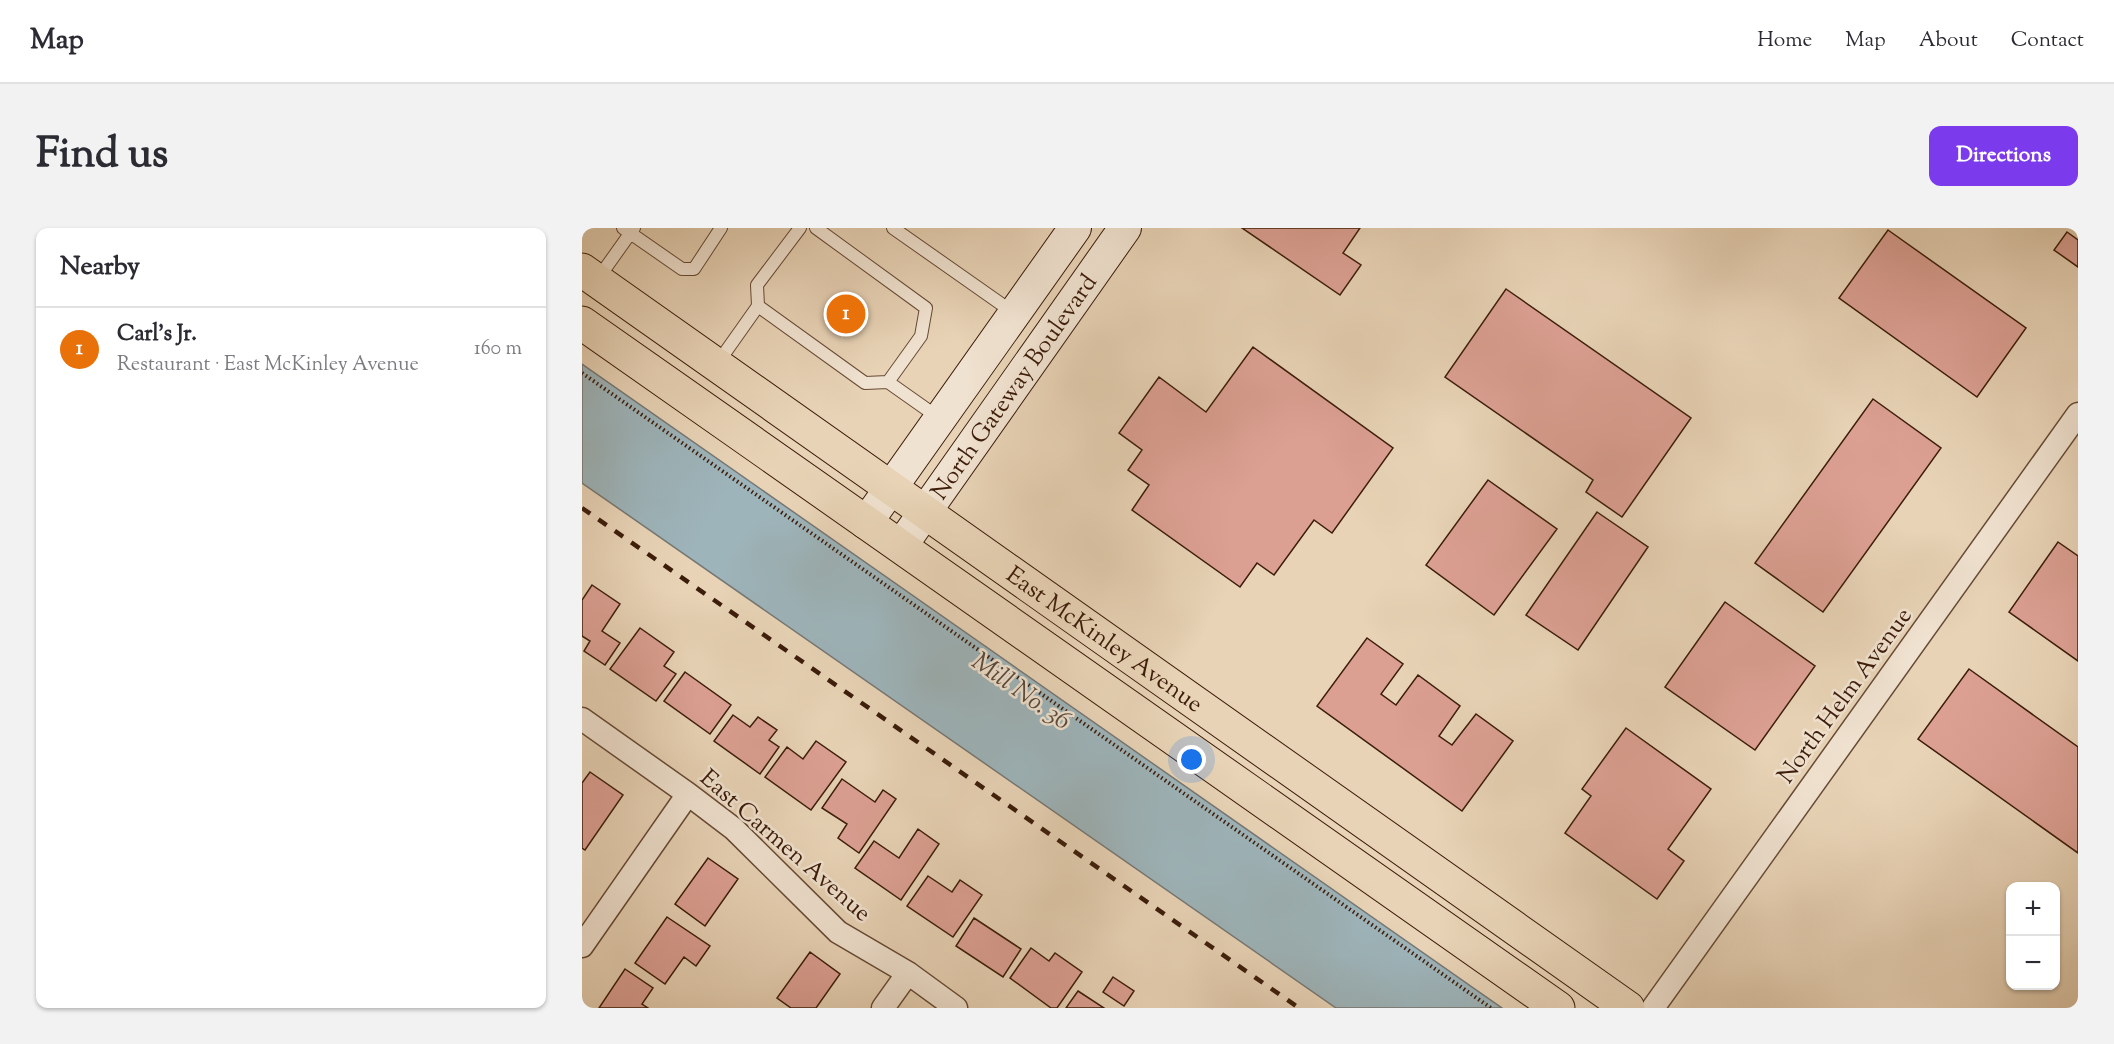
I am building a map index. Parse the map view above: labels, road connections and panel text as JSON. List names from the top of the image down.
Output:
{
  "streets": {
    "main road": ["North Gateway Boulevard", "East McKinley Avenue"],
    "street": ["North Helm Avenue", "East Carmen Avenue"]
  },
  "crossings": [
    ["North Gateway Boulevard", "East McKinley Avenue"]
  ],
  "water": ["Mill No. 36"],
  "page": {
    "header": "Map",
    "nav": [
      "Home",
      "Map",
      "About",
      "Contact"
    ],
    "title": "Find us",
    "buttons": "Directions",
    "heading": "Nearby",
    "pins": "1",
    "list": [
      {
        "mark": "1",
        "name": "Carl's Jr.",
        "note": "Restaurant · East McKinley Avenue",
        "value": "160 m"
      }
    ],
    "map_buttons": ["+", "−"]
  }
}
